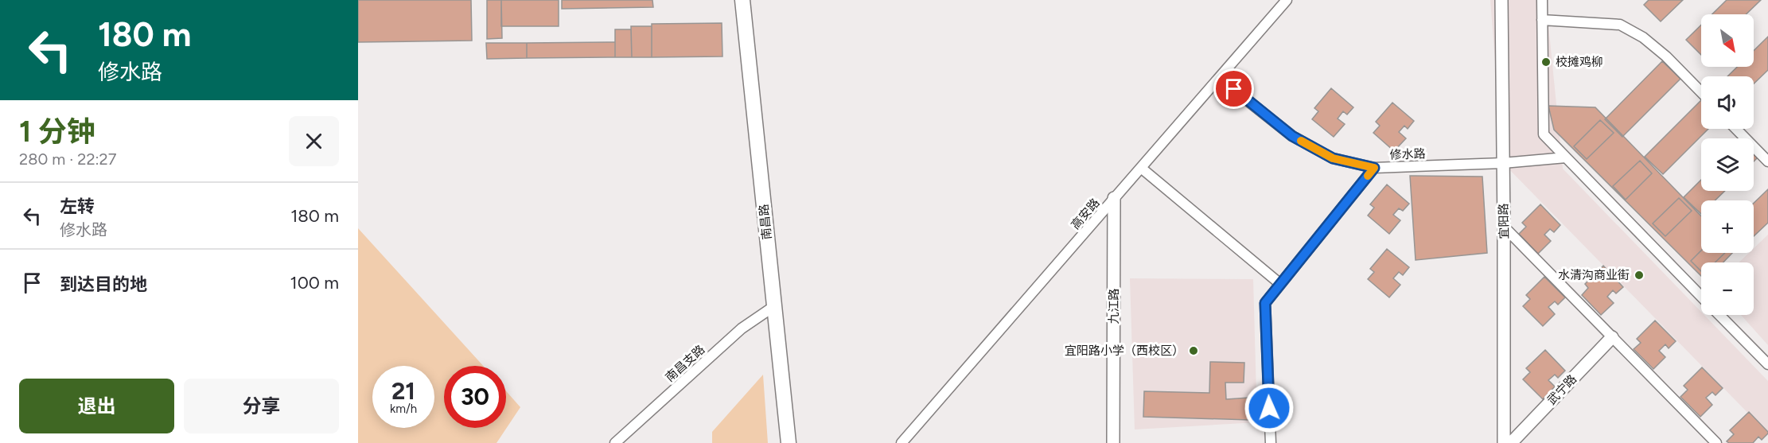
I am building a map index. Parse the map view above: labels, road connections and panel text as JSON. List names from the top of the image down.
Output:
{
  "streets": {
    "main road": ["南昌路"],
    "street": [
      "修水路",
      "高安路",
      "宜阳路",
      "九江路",
      "南昌支路",
      "武宁路"
    ]
  },
  "crossings": [
    ["修水路", "高安路"],
    ["修水路", "宜阳路"],
    ["高安路", "九江路"],
    ["南昌路", "南昌支路"]
  ],
  "places": ["校摊鸡柳", "水清沟商业街", "宜阳路小学（西校区）"],
  "north": "bottom right",
  "page": {
    "turn": ["180 m", "修水路"],
    "map_buttons": ["+", "−"],
    "heading": ["1 分钟", "280 m · 22:27"],
    "list": [
      {
        "name": "左转",
        "note": "修水路",
        "value": "180 m"
      },
      {
        "name": "到达目的地",
        "value": "100 m"
      }
    ],
    "speed": "21 km/h",
    "limit": "30",
    "buttons": ["退出", "分享"]
  }
}
